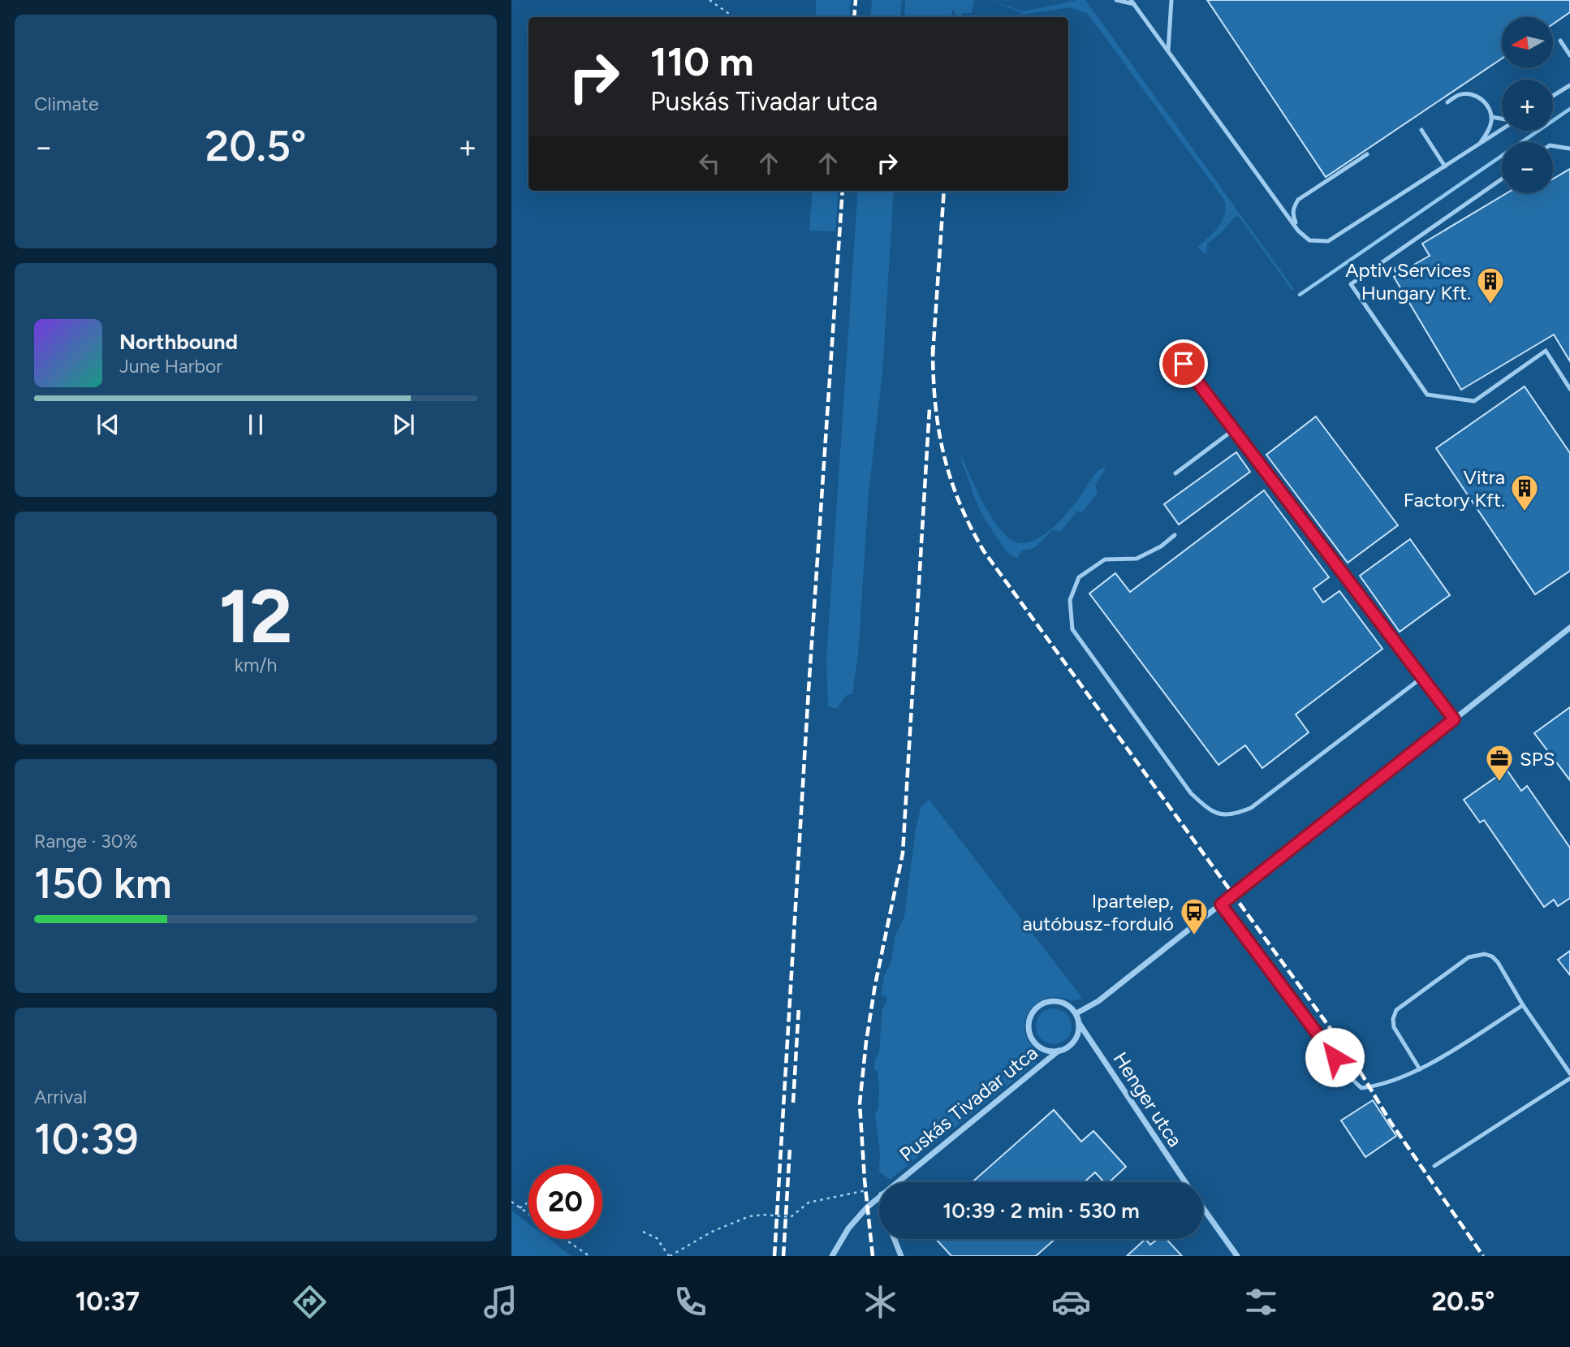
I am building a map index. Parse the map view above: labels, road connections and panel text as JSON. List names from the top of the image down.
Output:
{
  "streets": {
    "street": ["Henger utca", "Puskás Tivadar utca"]
  },
  "crossings": [
    ["Henger utca", "Puskás Tivadar utca"]
  ],
  "places": {
    "building": ["Aptiv Services Hungary Kft.", "Vitra Factory Kft."],
    "office": ["SPS"],
    "bus stop": ["Ipartelep, autóbusz-forduló"]
  },
  "north": "left",
  "page": {
    "tile": [
      "Climate",
      ["12", "km/h"],
      ["Range · 30%", "150 km"],
      ["Arrival", "10:39"]
    ],
    "map_buttons": ["+", "−"],
    "turn": ["110 m", "Puskás Tivadar utca"],
    "heat": ["−", "20.5°", "+"],
    "song": ["Northbound", "June Harbor"],
    "limit": "20",
    "trip": "10:39 · 2 min · 530 m",
    "tabs": ["10:37", "20.5°"]
  }
}
